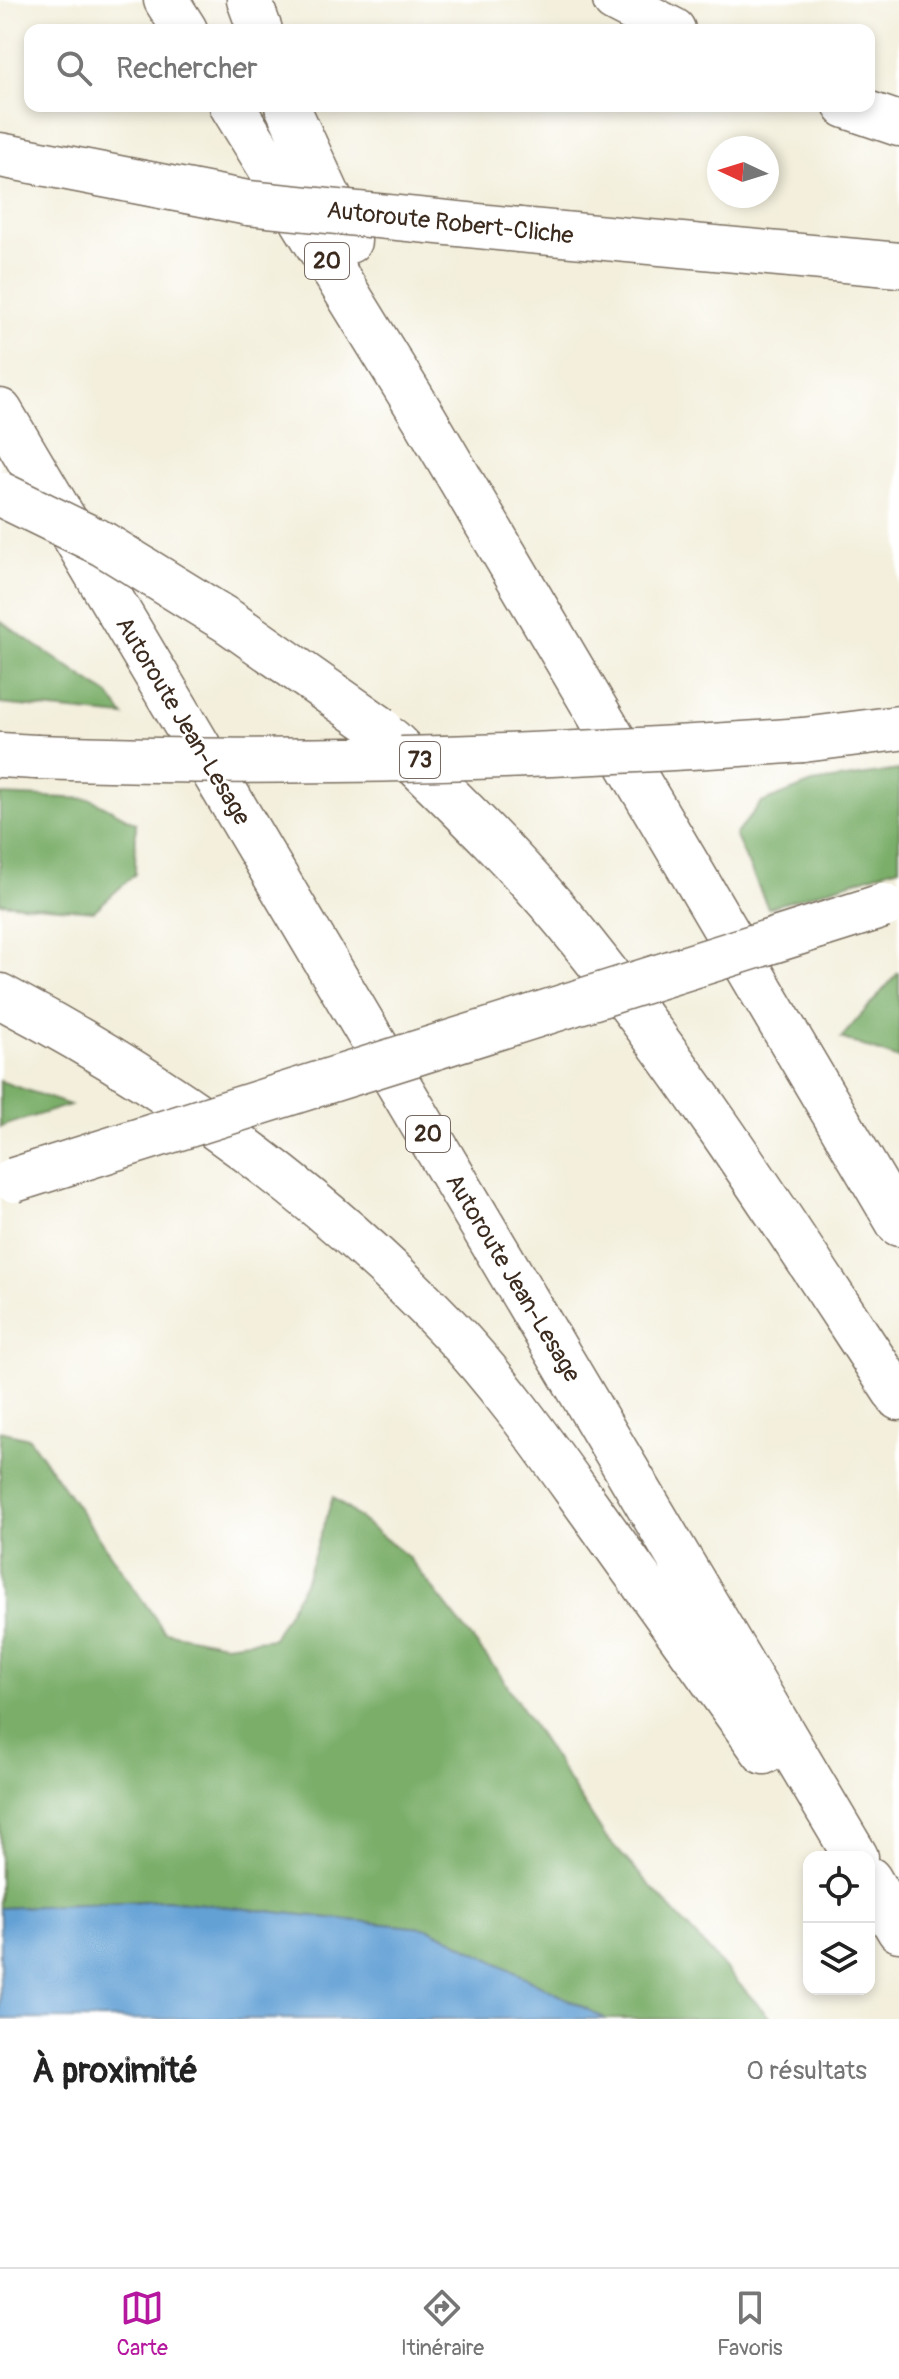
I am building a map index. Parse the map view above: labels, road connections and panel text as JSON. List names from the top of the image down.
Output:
{
  "streets": {
    "highway": [
      "Autoroute Robert-Cliche",
      "20",
      "Autoroute Jean-Lesage",
      "73"
    ]
  },
  "north": "left",
  "page": {
    "search": "Rechercher",
    "heading": ["À proximité", "0 résultats"],
    "nav": ["Carte", "Itinéraire", "Favoris"]
  }
}
